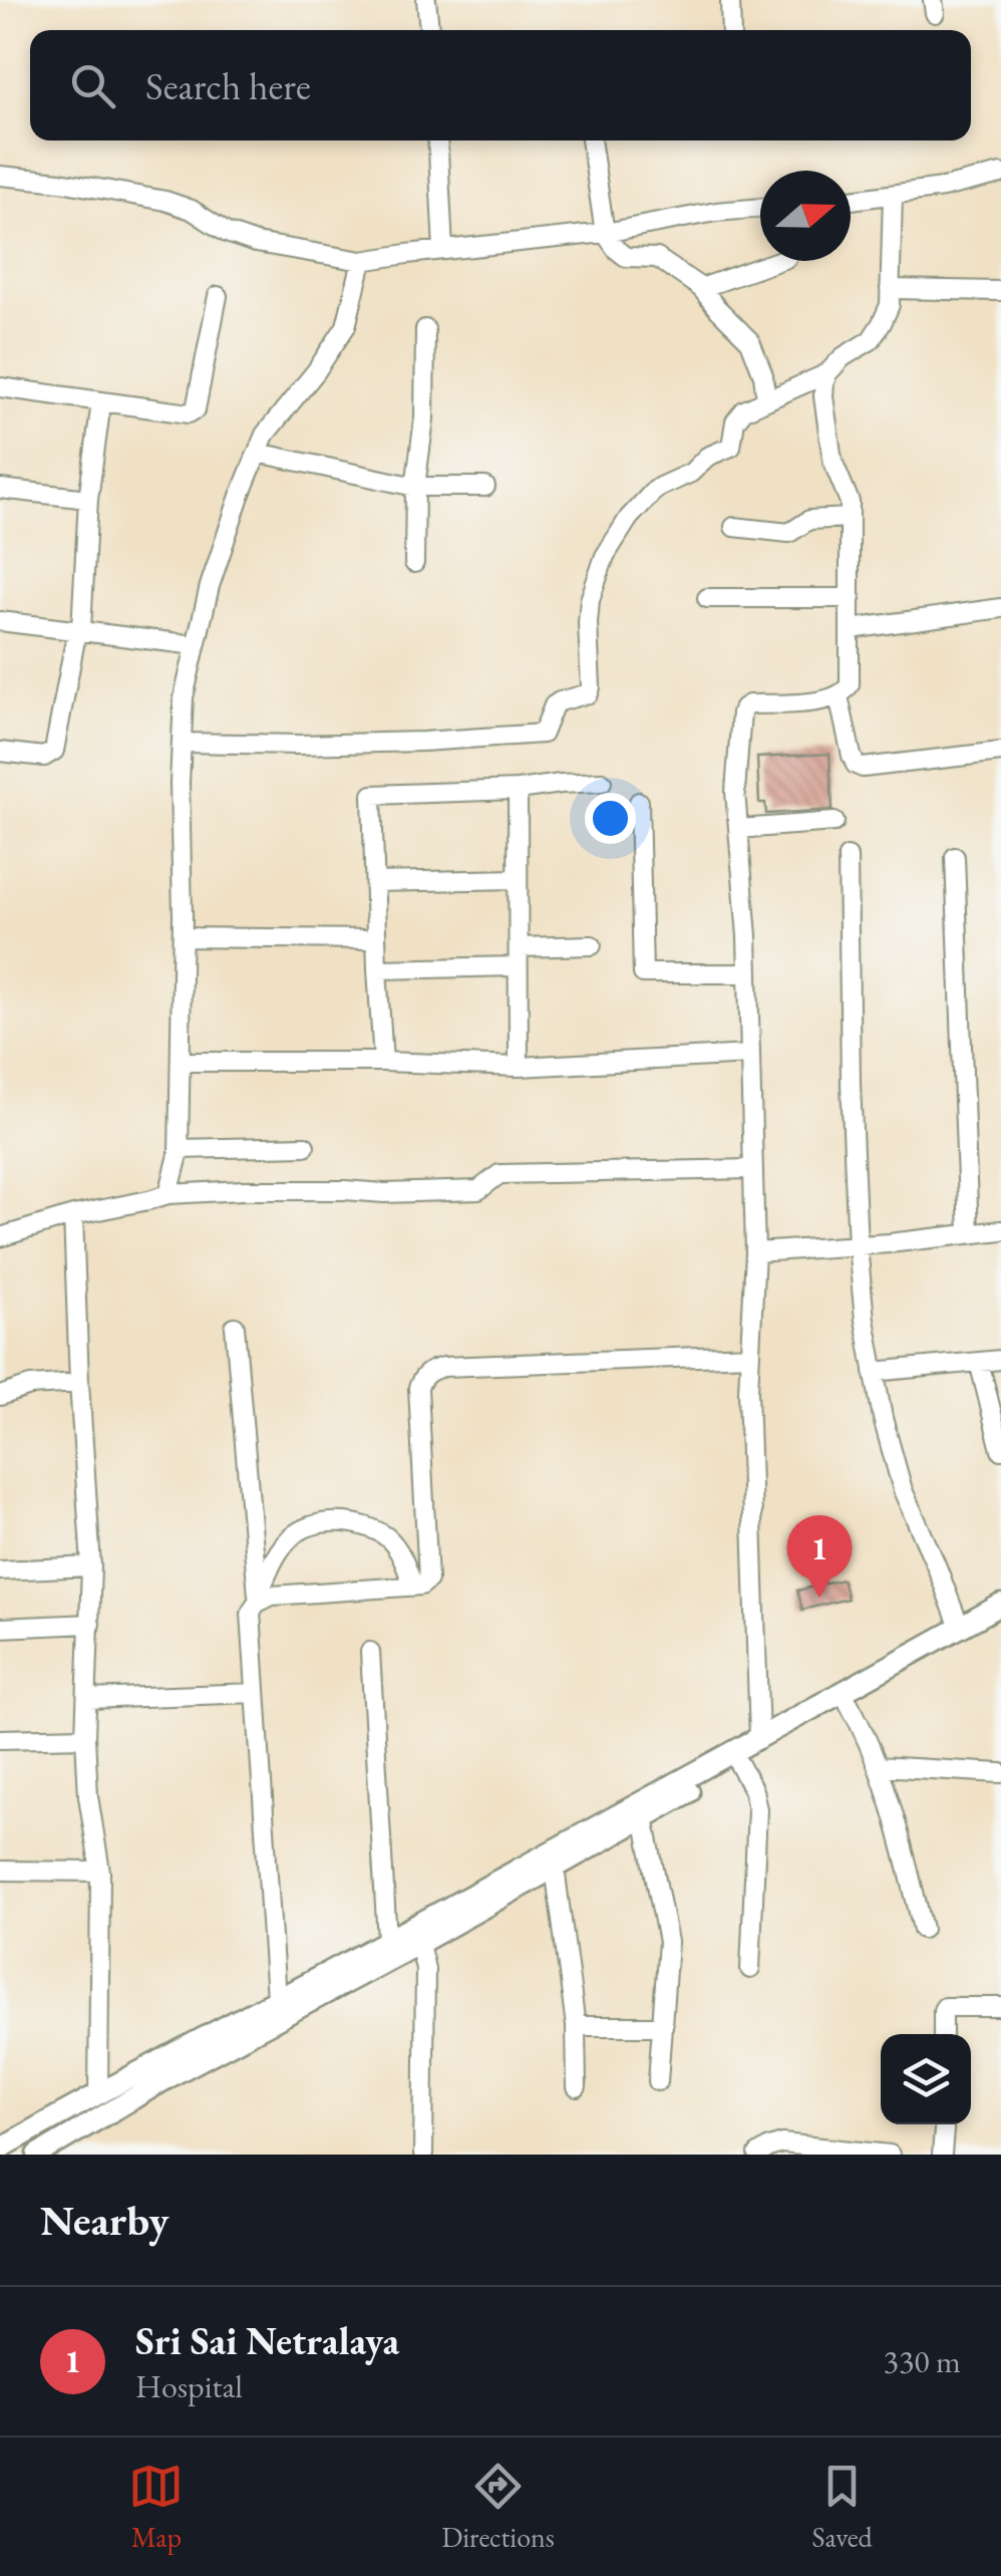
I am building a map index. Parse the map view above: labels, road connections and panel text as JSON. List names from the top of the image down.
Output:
{
  "north": "right",
  "page": {
    "search": "Search here",
    "pins": "1",
    "heading": "Nearby",
    "list": [
      {
        "mark": "1",
        "name": "Sri Sai Netralaya",
        "note": "Hospital",
        "value": "330 m"
      }
    ],
    "nav": ["Map", "Directions", "Saved"]
  }
}
